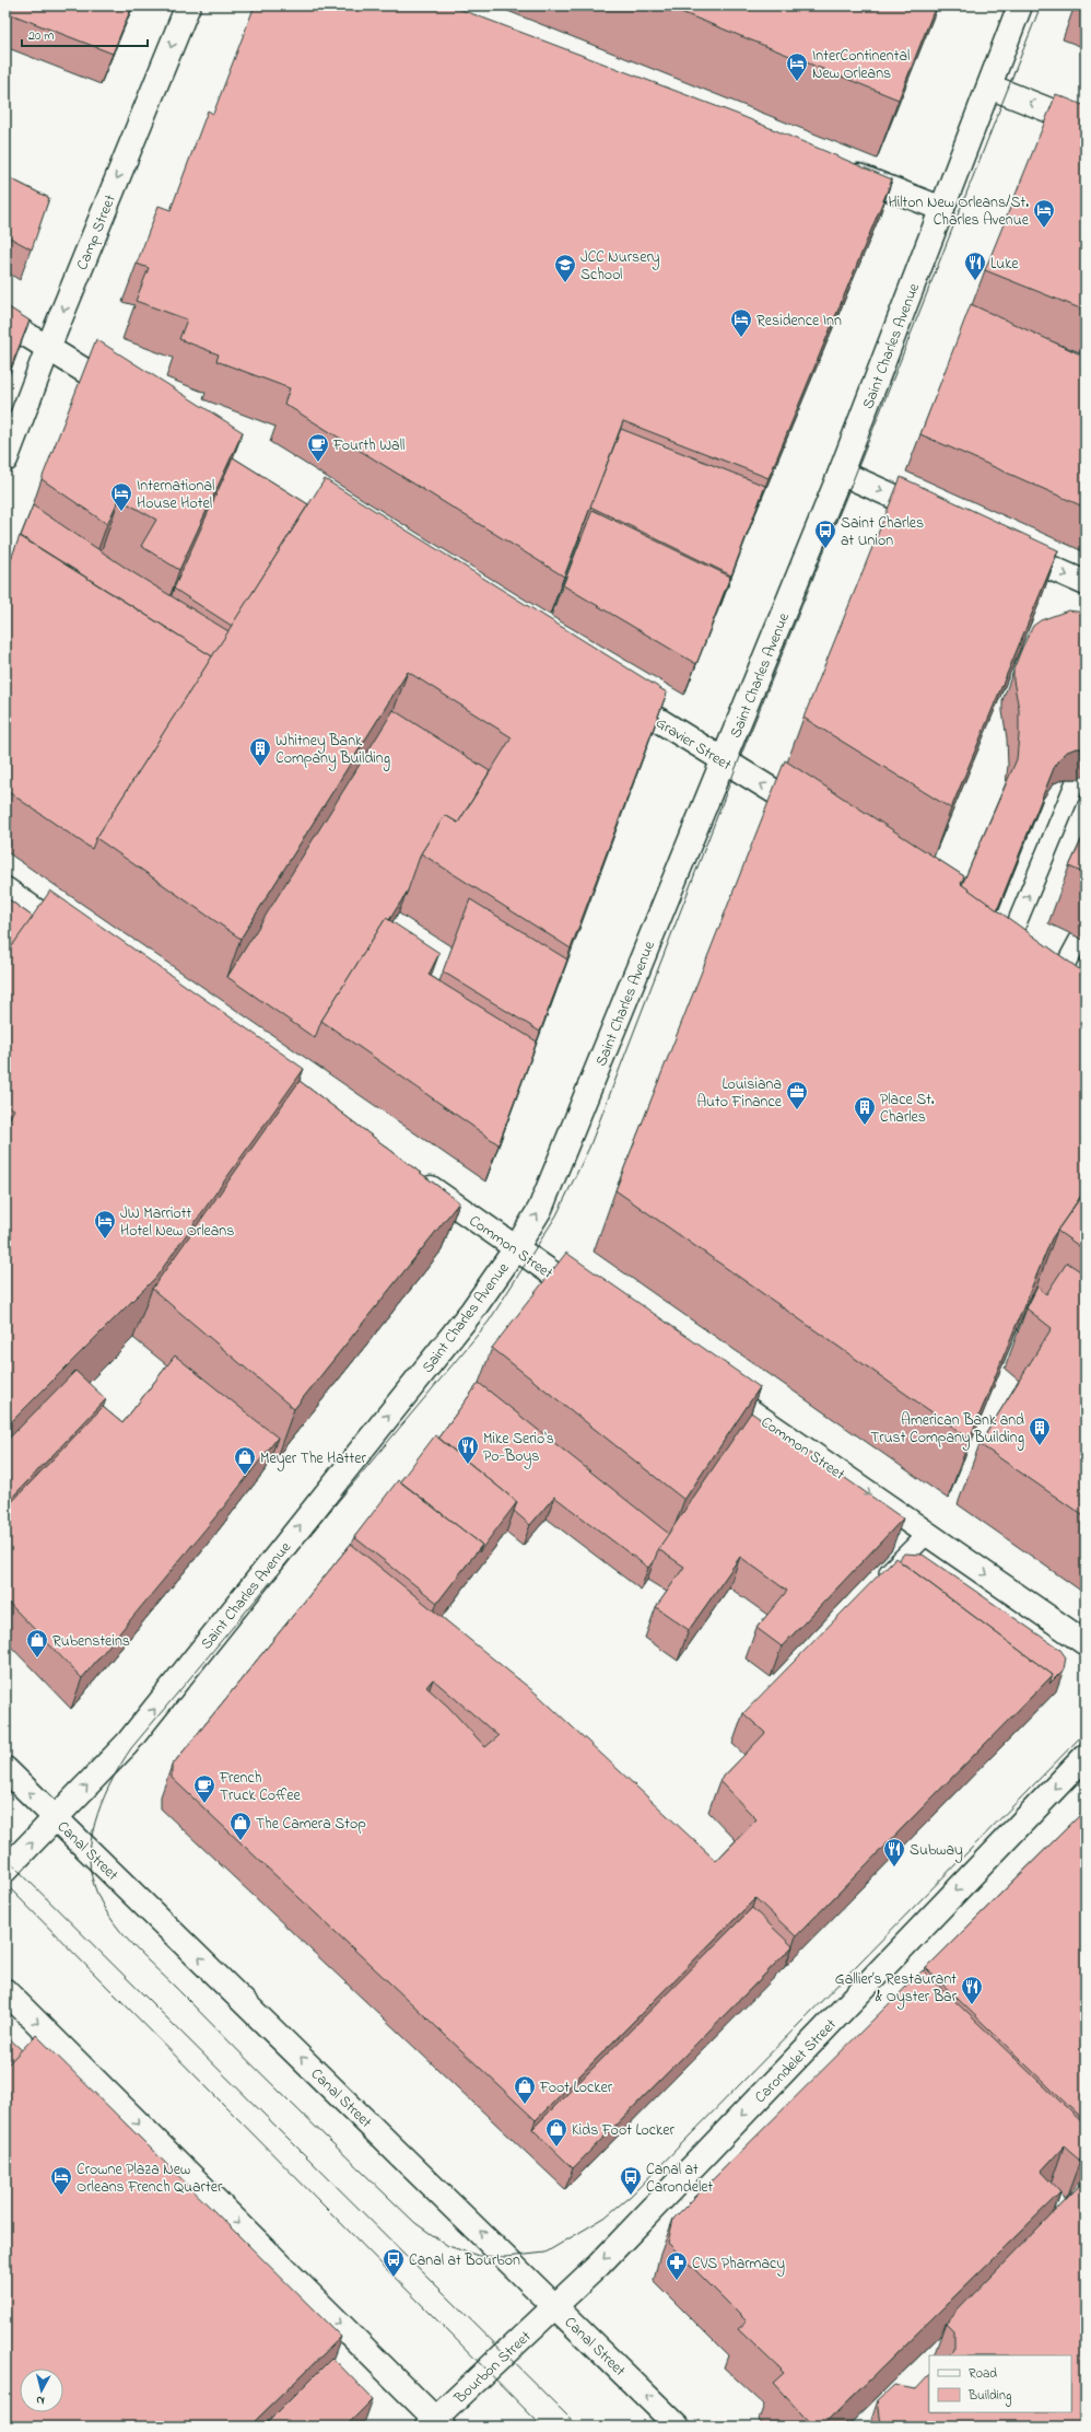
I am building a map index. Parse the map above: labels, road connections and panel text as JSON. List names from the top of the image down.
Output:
{
  "streets": {
    "street": [
      "Camp Street",
      "Saint Charles Avenue",
      "Gravier Street",
      "Common Street",
      "Canal Street",
      "Carondelet Street",
      "Bourbon Street"
    ]
  },
  "crossings": [
    ["Saint Charles Avenue", "Gravier Street"],
    ["Saint Charles Avenue", "Common Street"],
    ["Saint Charles Avenue", "Canal Street"],
    ["Canal Street", "Carondelet Street"],
    ["Canal Street", "Bourbon Street"],
    ["Carondelet Street", "Bourbon Street"]
  ],
  "one_way": [
    "Camp Street",
    "Saint Charles Avenue",
    "Gravier Street",
    "Common Street",
    "Carondelet Street"
  ],
  "places": {
    "hotel": [
      "InterContinental New Orleans",
      "Hilton New Orleans/St. Charles Avenue",
      "Residence Inn",
      "International House Hotel",
      "JW Marriott Hotel New Orleans",
      "Crowne Plaza New Orleans French Quarter"
    ],
    "restaurant": [
      "Luke",
      "Mike Serio's Po-Boys",
      "Subway",
      "Gallier’s Restaurant & Oyster Bar"
    ],
    "school or university": ["JCC Nursery School"],
    "cafe": ["Fourth Wall", "French Truck Coffee"],
    "bus stop": ["Saint Charles at Union", "Canal at Carondelet", "Canal at Bourbon"],
    "building": ["Whitney Bank Company Building", "Place St. Charles", "American Bank and Trust Company Building"],
    "office": ["Louisiana Auto Finance"],
    "shop": [
      "Meyer The Hatter",
      "Rubensteins",
      "The Camera Stop",
      "Foot Locker",
      "Kids Foot Locker"
    ],
    "pharmacy": ["CVS Pharmacy"]
  },
  "legend": ["Road", "Building"],
  "scale_bar": "20 m",
  "north": "bottom"
}
